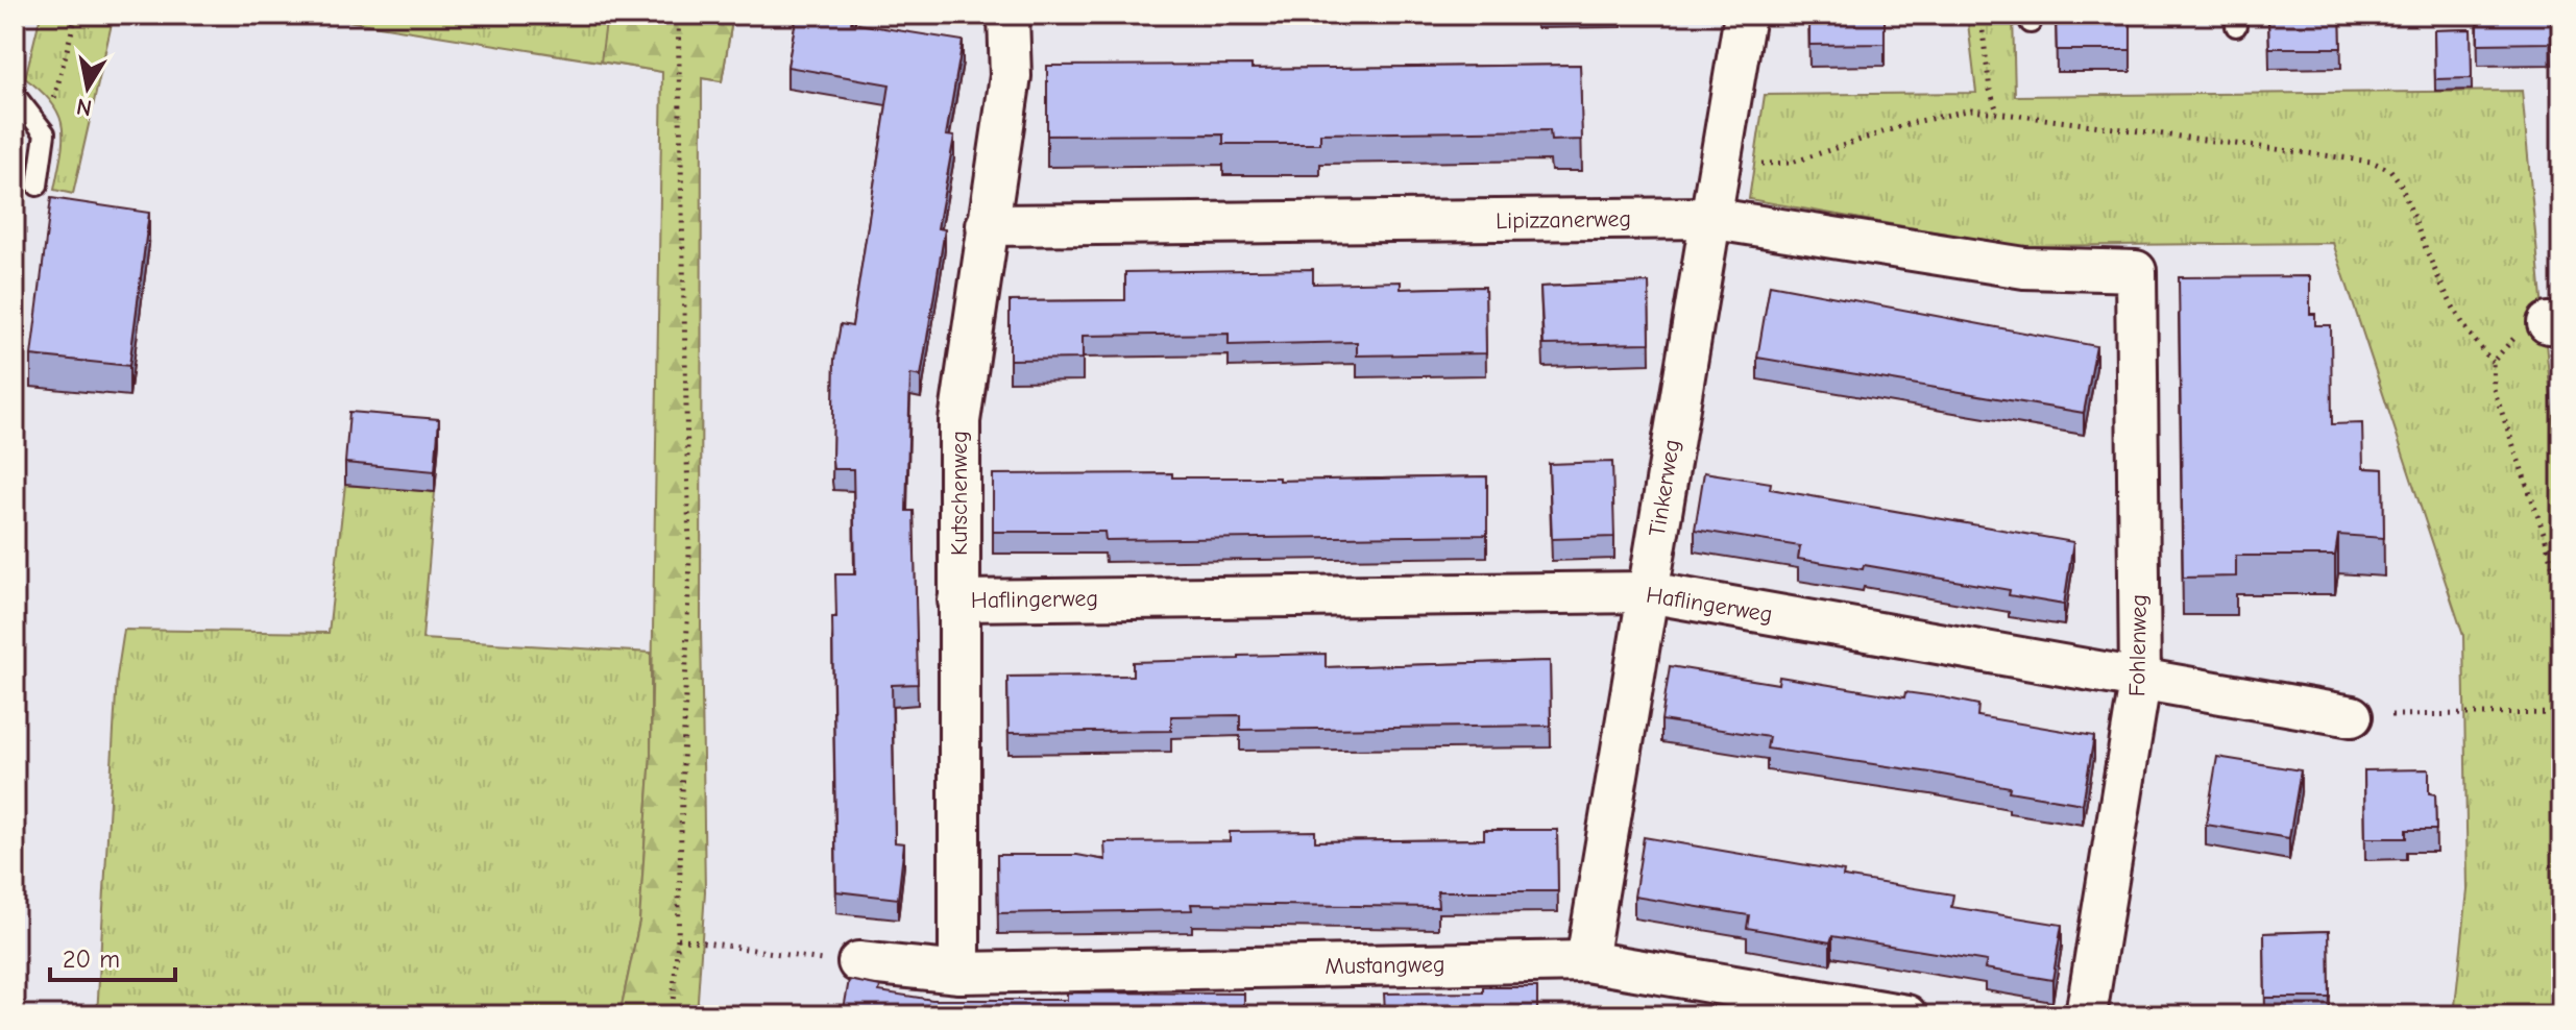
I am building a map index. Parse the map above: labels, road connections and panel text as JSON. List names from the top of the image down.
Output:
{
  "streets": {
    "street": [
      "Lipizzanerweg",
      "Tinkerweg",
      "Kutschenweg",
      "Haflingerweg",
      "Fohlenweg",
      "Mustangweg"
    ]
  },
  "crossings": [
    ["Lipizzanerweg", "Tinkerweg"],
    ["Lipizzanerweg", "Kutschenweg"],
    ["Lipizzanerweg", "Fohlenweg"],
    ["Tinkerweg", "Haflingerweg"],
    ["Tinkerweg", "Mustangweg"],
    ["Kutschenweg", "Haflingerweg"],
    ["Kutschenweg", "Mustangweg"],
    ["Haflingerweg", "Fohlenweg"]
  ],
  "scale_bar": "20 m",
  "north": "bottom"
}
